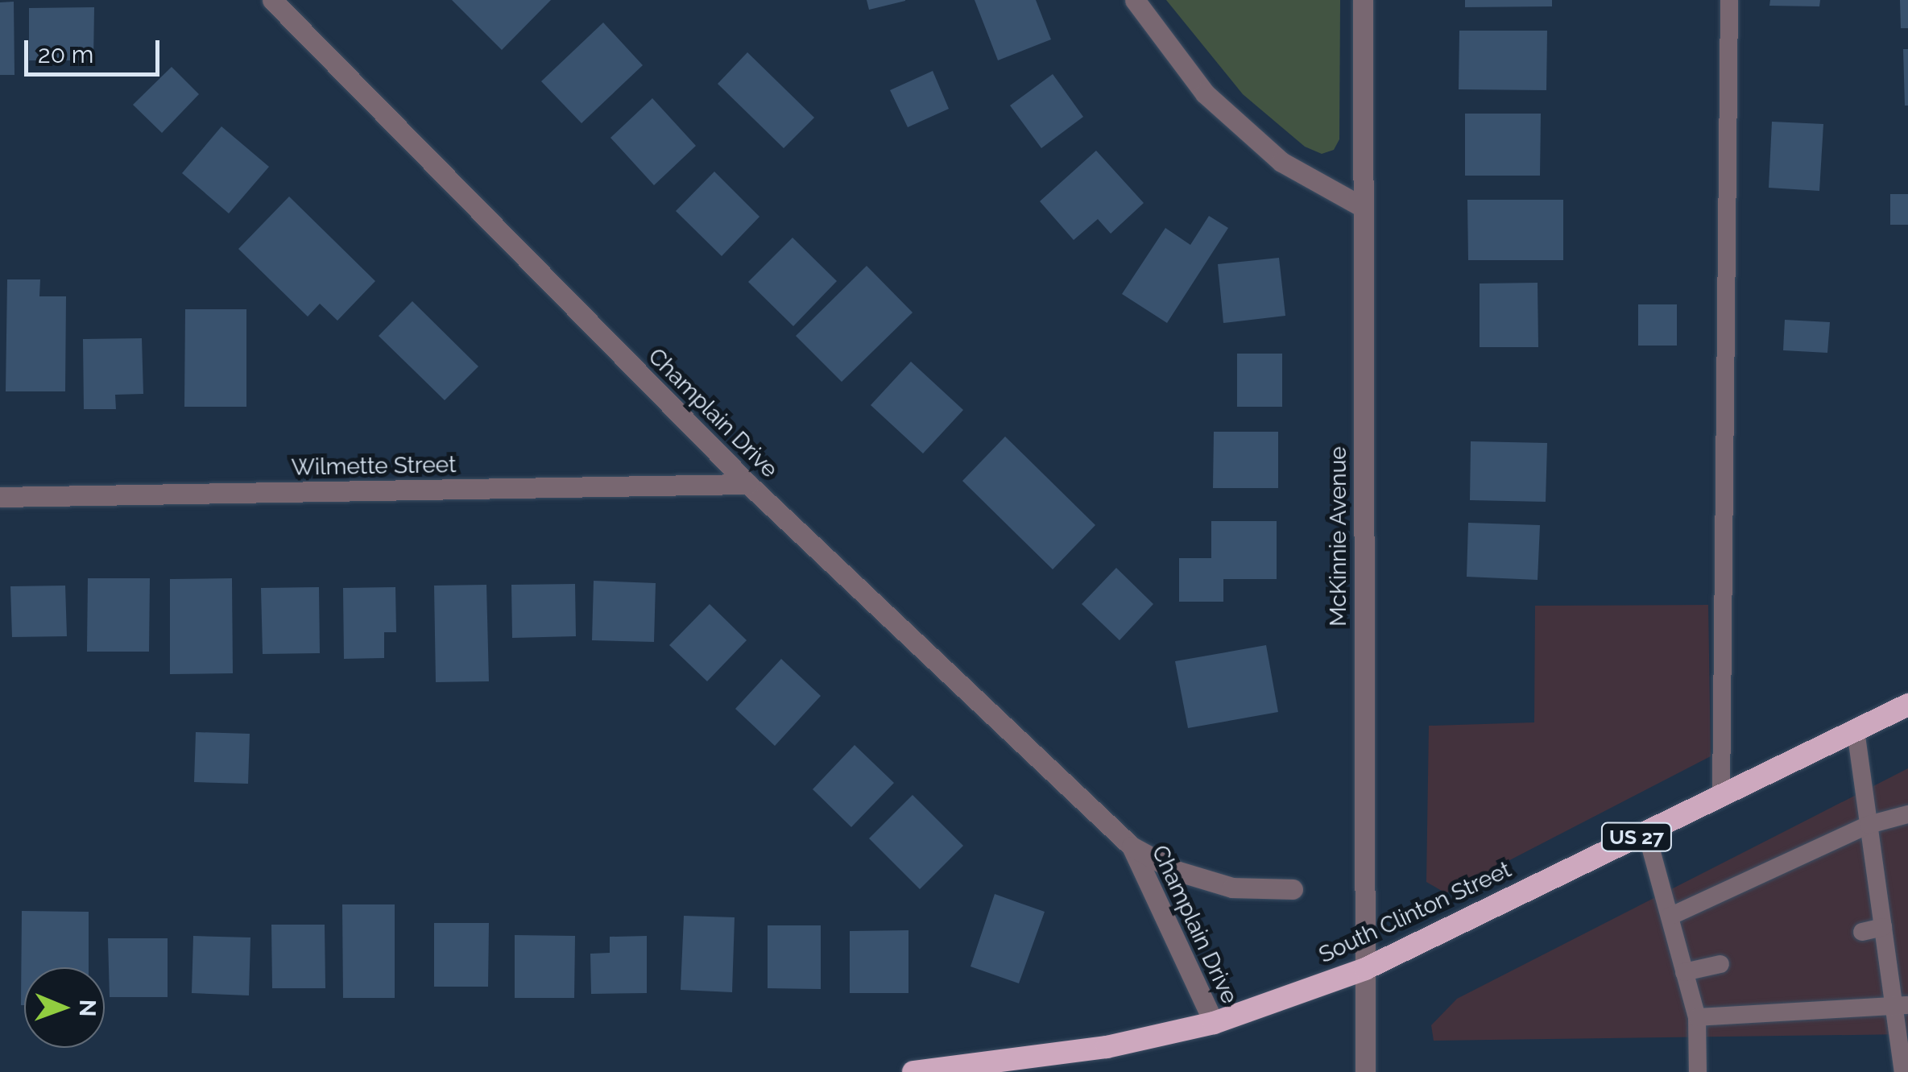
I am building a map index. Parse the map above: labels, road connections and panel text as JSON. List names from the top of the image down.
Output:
{
  "streets": {
    "highway": ["US 27", "South Clinton Street"],
    "street": ["Champlain Drive", "Wilmette Street", "McKinnie Avenue"]
  },
  "crossings": [
    ["Champlain Drive", "Wilmette Street"],
    ["Champlain Drive", "South Clinton Street"],
    ["McKinnie Avenue", "South Clinton Street"]
  ],
  "scale_bar": "20 m",
  "north": "right"
}
